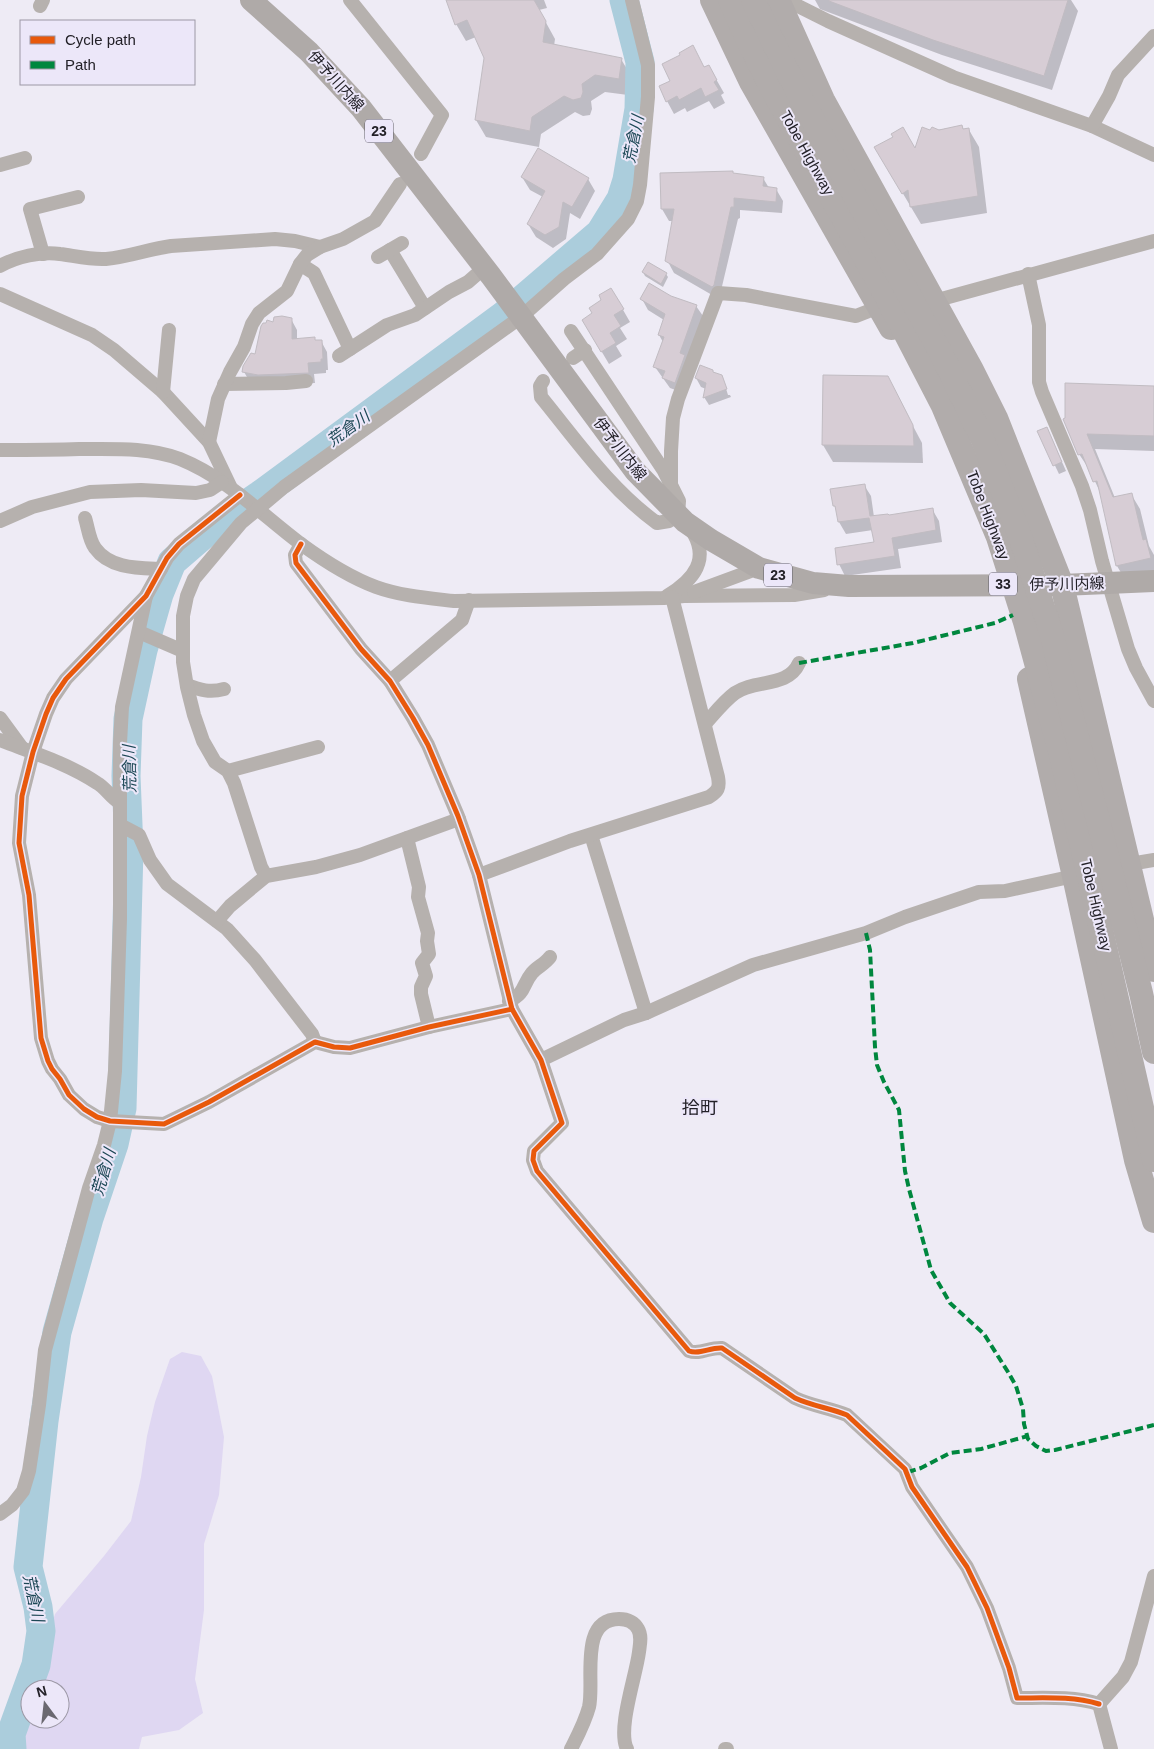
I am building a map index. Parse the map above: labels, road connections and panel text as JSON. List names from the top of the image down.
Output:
{
  "streets": {
    "highway": ["Tobe Highway", "33"],
    "main road": ["伊予川内線", "23"]
  },
  "crossings": [
    ["伊予川内線", "33"]
  ],
  "districts": ["拾町"],
  "water": ["荒倉川"],
  "legend": ["Cycle path", "Path"],
  "north": "top"
}
